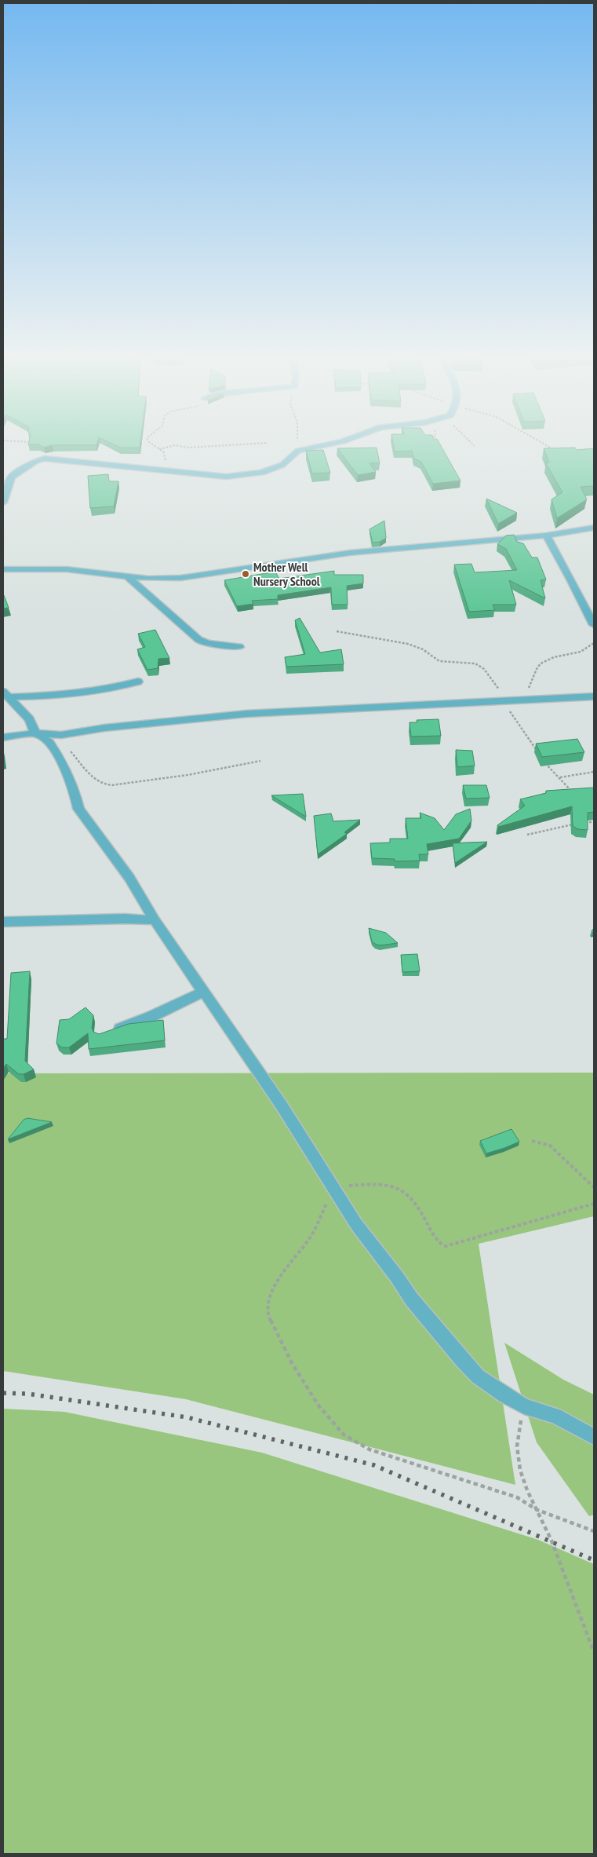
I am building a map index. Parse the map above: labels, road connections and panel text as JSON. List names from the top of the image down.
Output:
{
  "places": ["Mother Well Nursery School"]
}
